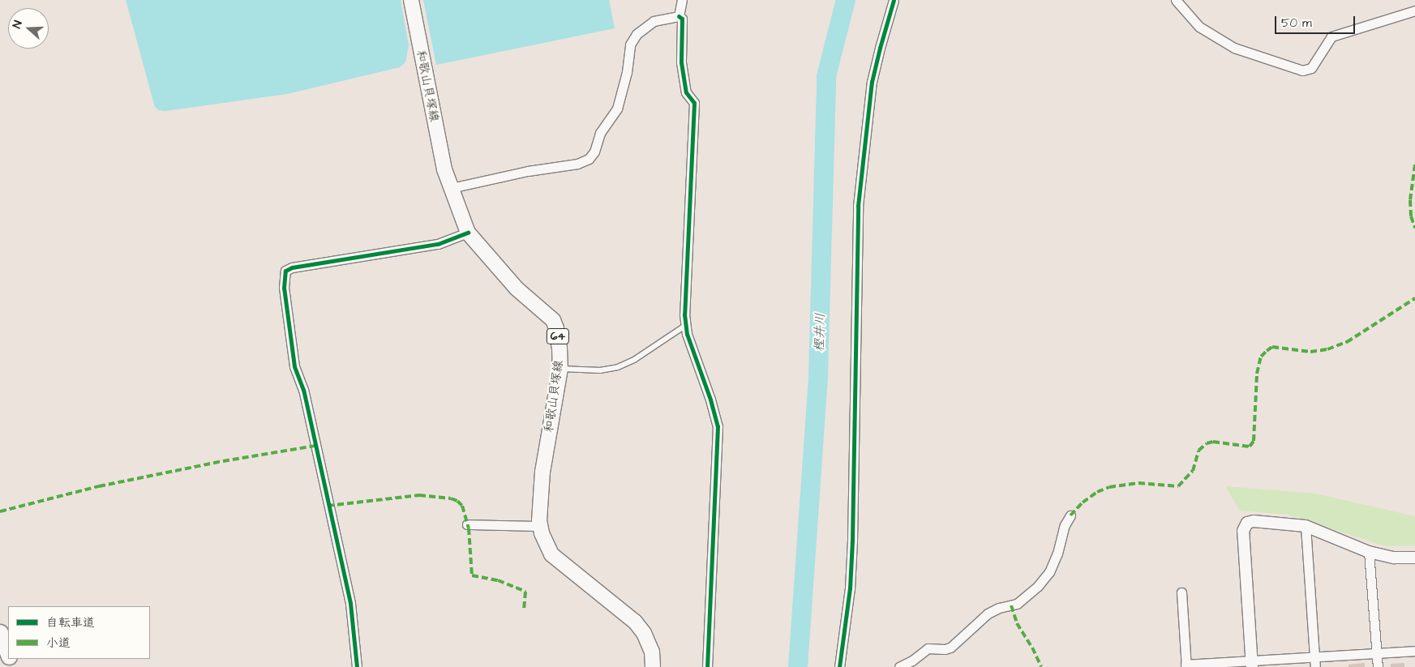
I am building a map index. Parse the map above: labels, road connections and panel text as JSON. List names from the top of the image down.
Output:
{
  "streets": {
    "main road": ["和歌山貝塚線", "64"]
  },
  "water": ["樫井川"],
  "legend": ["自転車道", "小道"],
  "scale_bar": "50 m",
  "north": "left"
}
